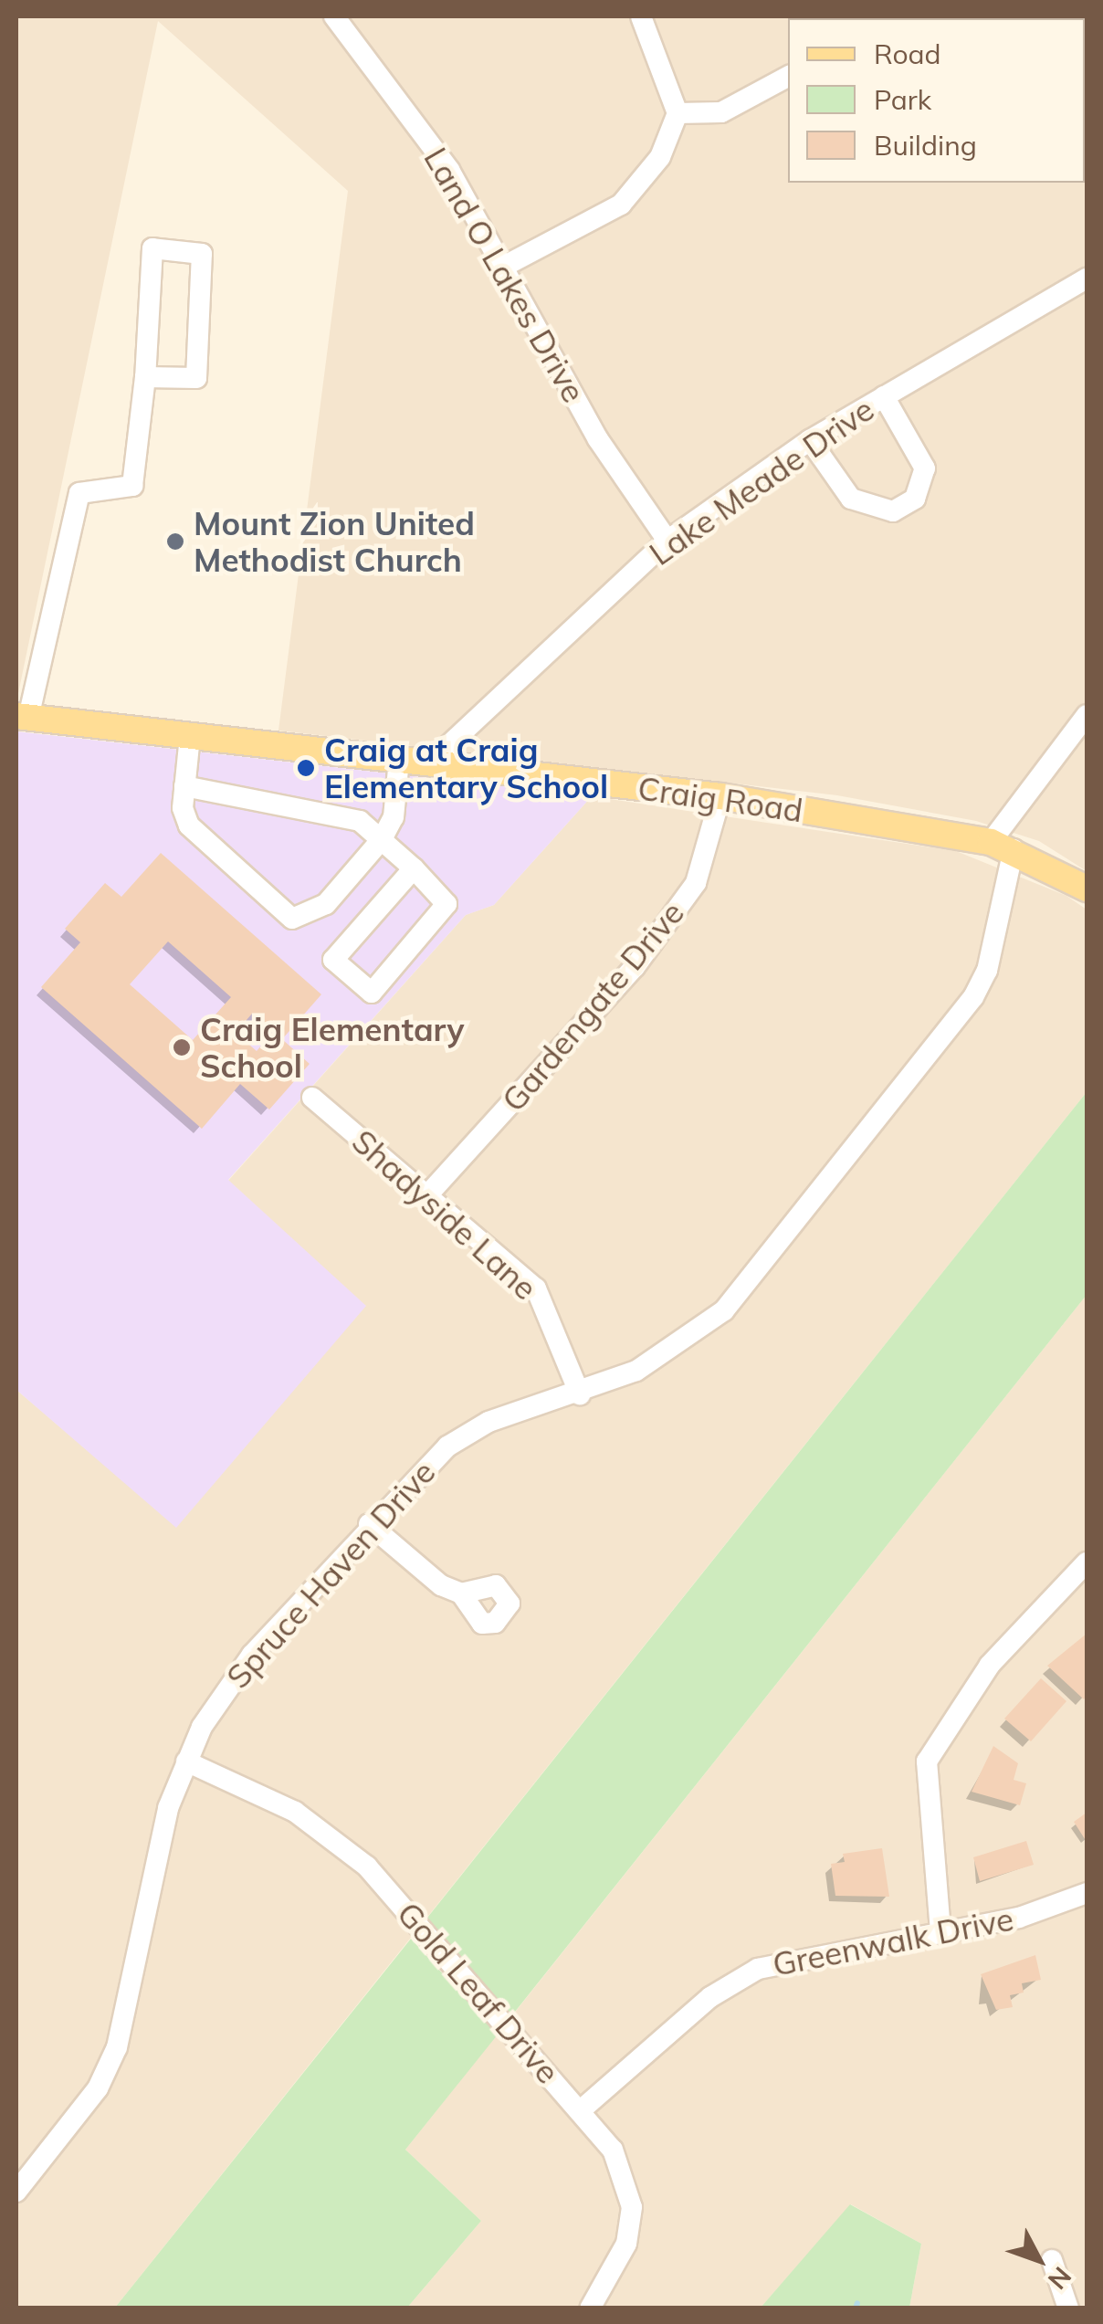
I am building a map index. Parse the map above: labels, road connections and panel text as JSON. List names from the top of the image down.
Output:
{
  "streets": {
    "main road": ["Craig Road"],
    "street": [
      "Land O Lakes Drive",
      "Lake Meade Drive",
      "Gardengate Drive",
      "Shadyside Lane",
      "Spruce Haven Drive",
      "Greenwalk Drive",
      "Gold Leaf Drive"
    ]
  },
  "crossings": [
    ["Land O Lakes Drive", "Lake Meade Drive"],
    ["Lake Meade Drive", "Craig Road"],
    ["Craig Road", "Gardengate Drive"],
    ["Craig Road", "Spruce Haven Drive"],
    ["Gardengate Drive", "Shadyside Lane"],
    ["Shadyside Lane", "Spruce Haven Drive"],
    ["Spruce Haven Drive", "Gold Leaf Drive"],
    ["Greenwalk Drive", "Gold Leaf Drive"]
  ],
  "places": ["Mount Zion United Methodist Church", "Craig at Craig Elementary School", "Craig Elementary School"],
  "legend": ["Road", "Park", "Building"],
  "north": "bottom right"
}
